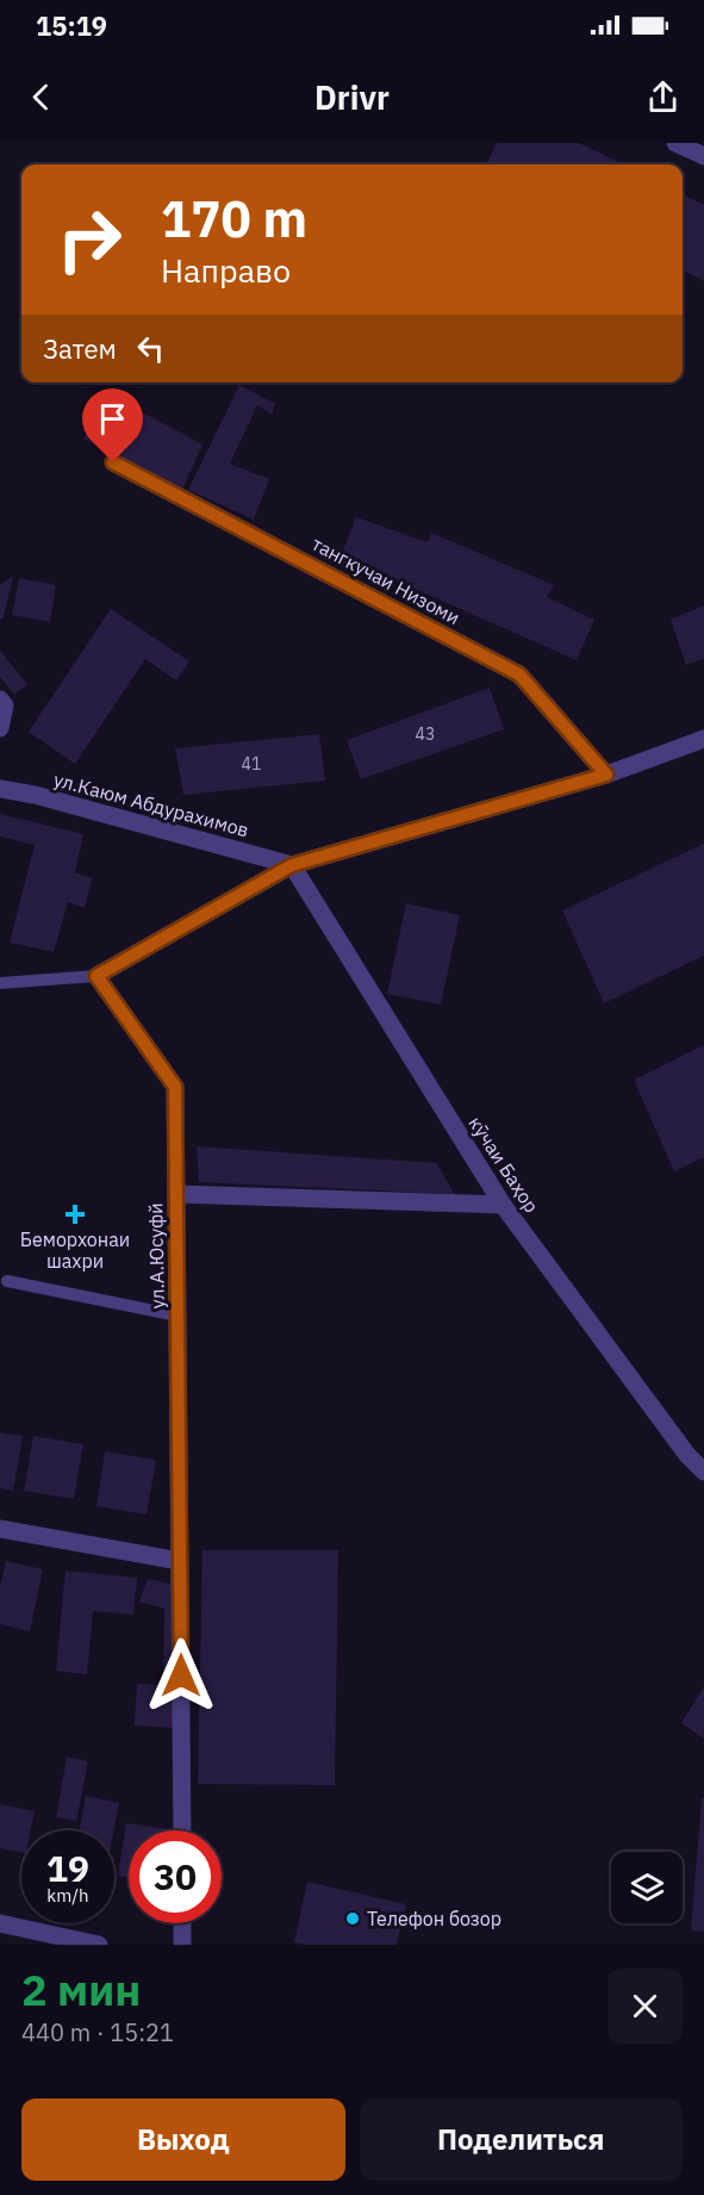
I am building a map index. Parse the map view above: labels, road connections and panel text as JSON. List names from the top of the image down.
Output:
{
  "streets": {
    "street": [
      "тангкучаи Низоми",
      "ул.Каюм Абдурахимов",
      "кӯчаи Баҳор",
      "ул.А.Юсуфй"
    ]
  },
  "crossings": [
    ["ул.Каюм Абдурахимов", "кӯчаи Баҳор"]
  ],
  "places": {
    "health": ["Беморхонаи шахри"],
    "other": ["Телефон бозор"]
  },
  "house_numbers": ["43", "41"],
  "page": {
    "status": "15:19",
    "header": "Drivr",
    "turn": ["170 m", "Направо"],
    "then": "Затем",
    "speed": "19 km/h",
    "limit": "30",
    "heading": ["2 мин", "440 m · 15:21"],
    "buttons": ["Выход", "Поделиться"]
  }
}
